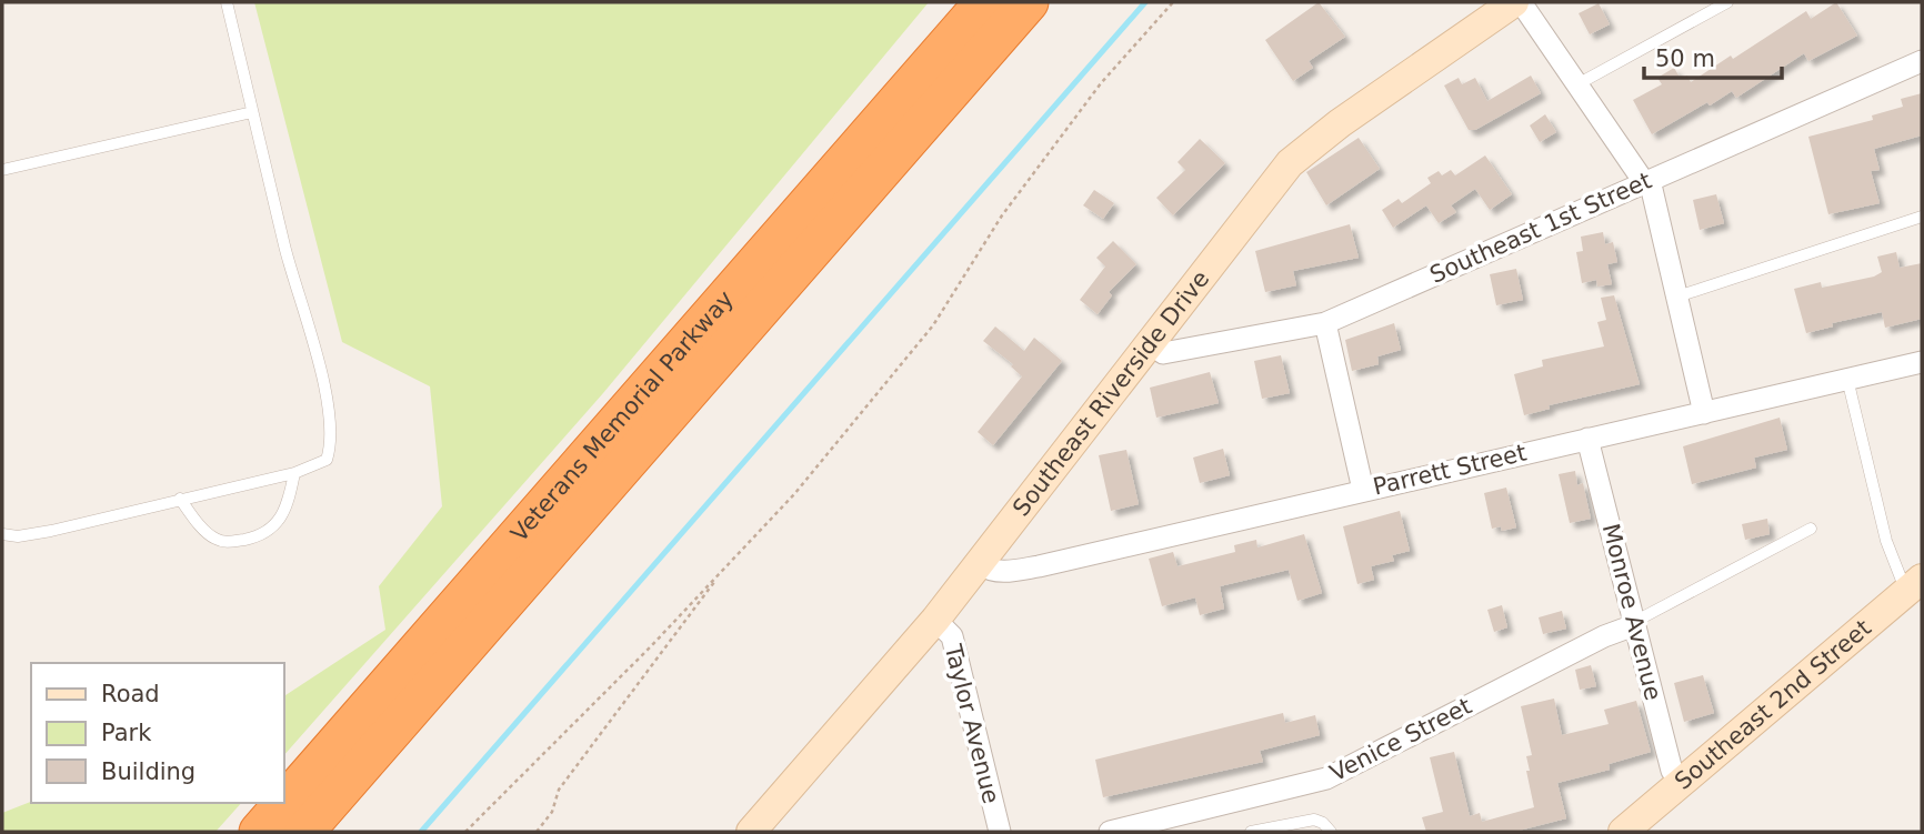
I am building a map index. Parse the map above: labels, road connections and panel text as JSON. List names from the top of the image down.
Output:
{
  "streets": {
    "highway": ["Veterans Memorial Parkway"],
    "street": [
      "Southeast 1st Street",
      "Southeast Riverside Drive",
      "Parrett Street",
      "Monroe Avenue",
      "Southeast 2nd Street",
      "Taylor Avenue",
      "Venice Street"
    ]
  },
  "crossings": [
    ["Southeast 1st Street", "Southeast Riverside Drive"],
    ["Southeast Riverside Drive", "Parrett Street"],
    ["Southeast Riverside Drive", "Taylor Avenue"],
    ["Parrett Street", "Monroe Avenue"],
    ["Monroe Avenue", "Southeast 2nd Street"],
    ["Monroe Avenue", "Venice Street"]
  ],
  "legend": ["Road", "Park", "Building"],
  "scale_bar": "50 m"
}
